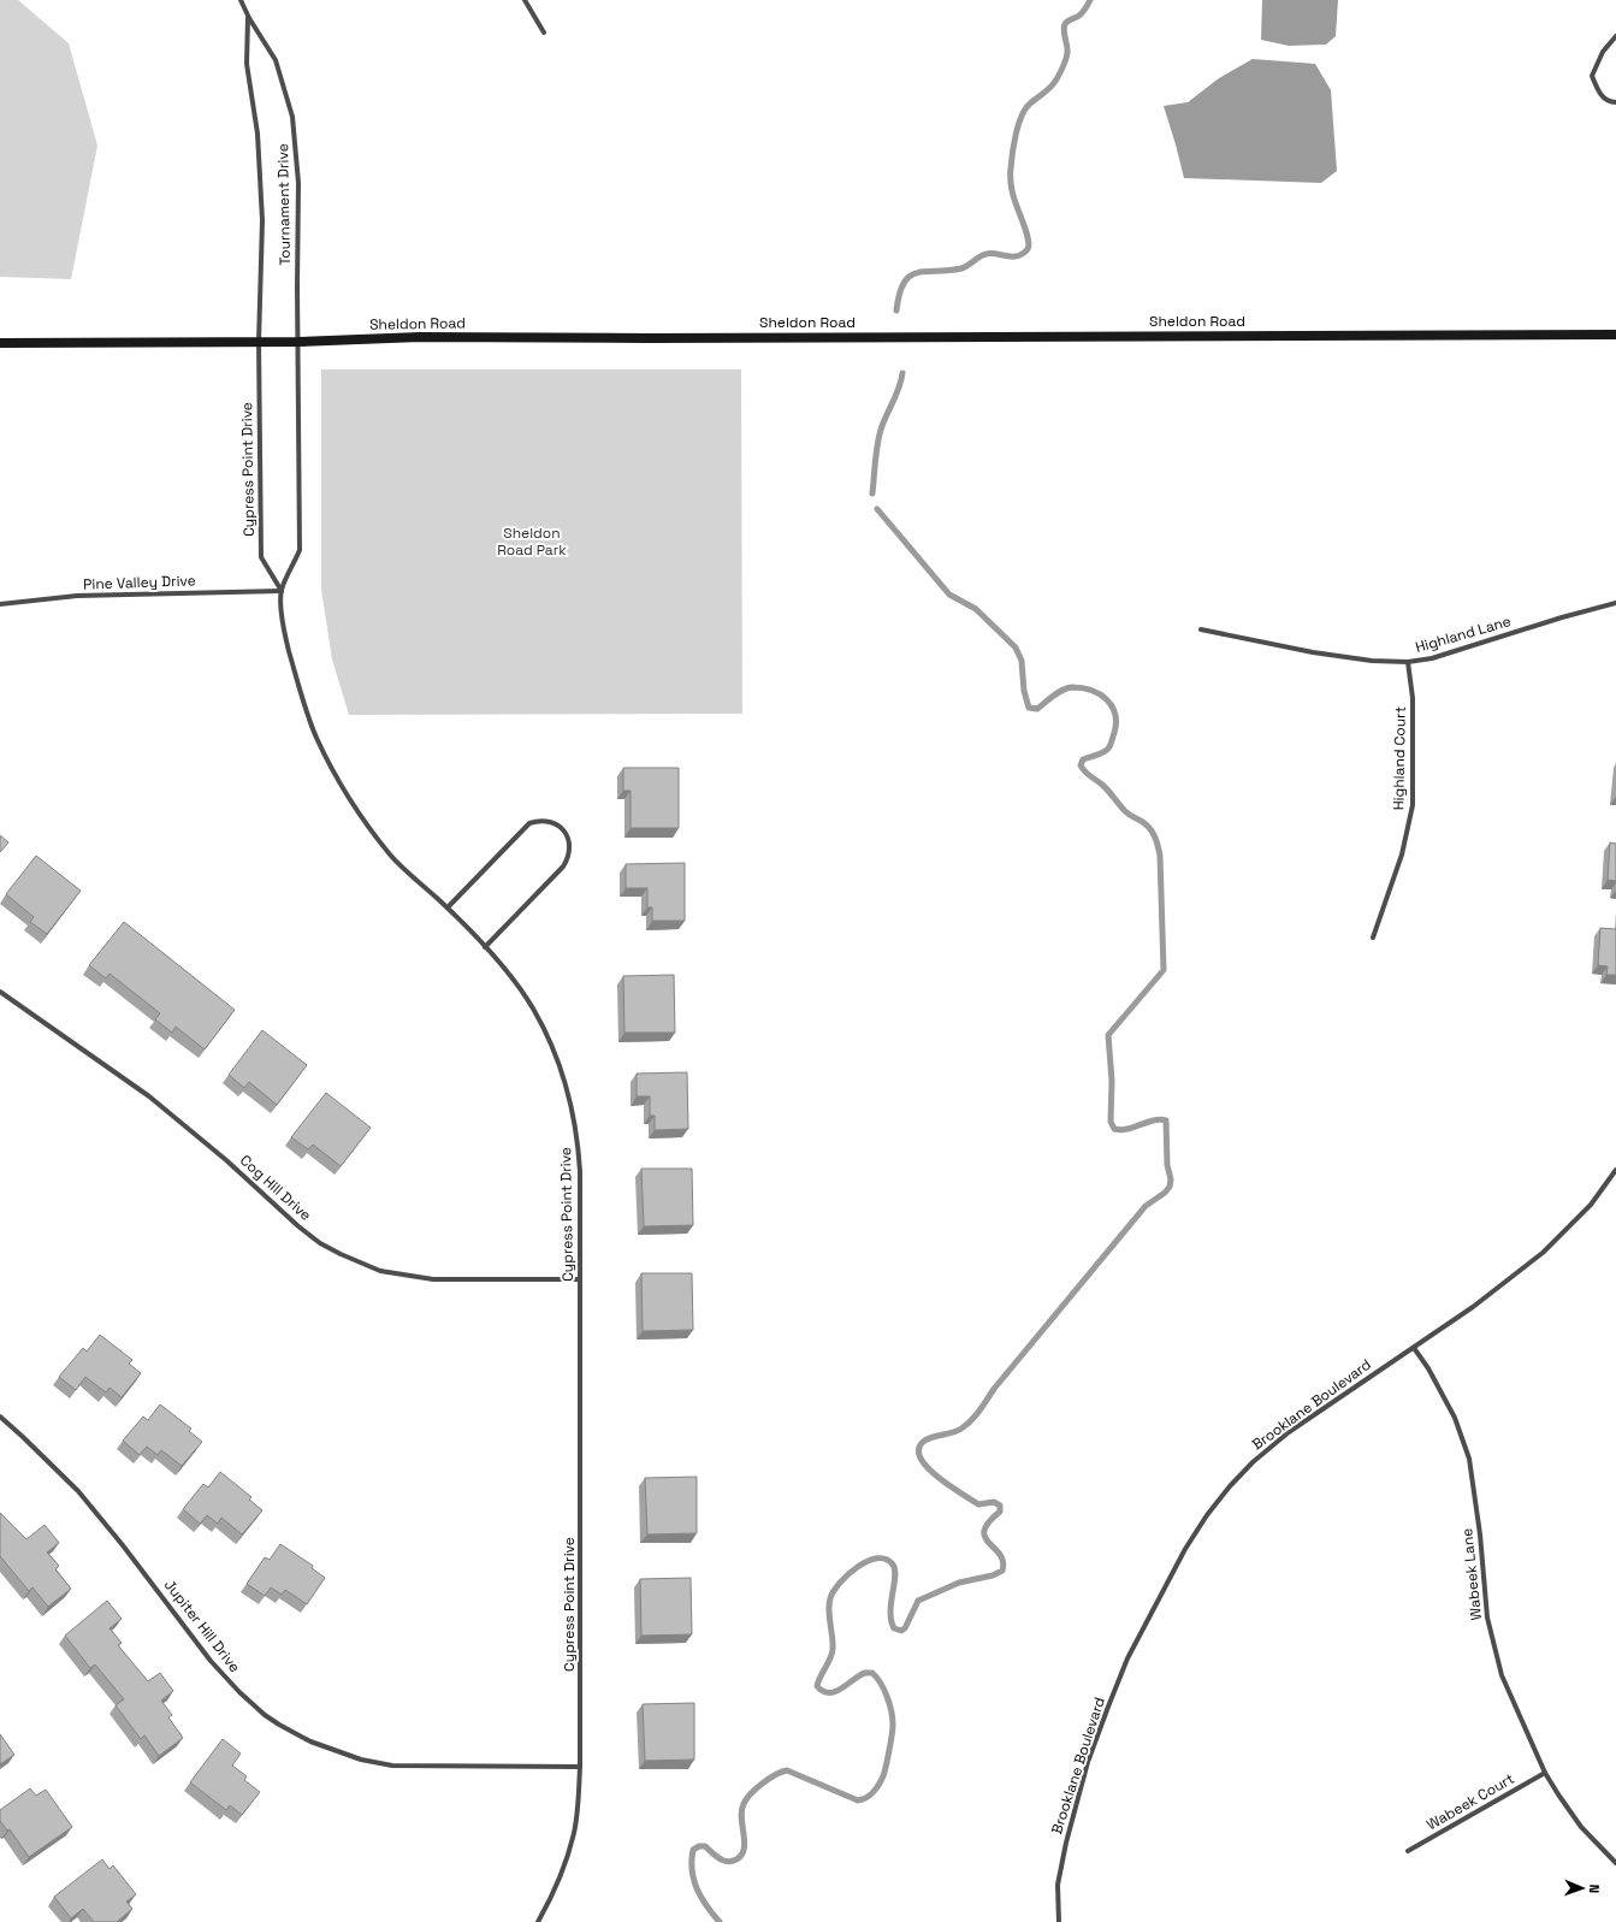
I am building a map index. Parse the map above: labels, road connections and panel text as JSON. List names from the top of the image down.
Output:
{
  "streets": {
    "main road": ["Sheldon Road"],
    "street": [
      "Tournament Drive",
      "Cypress Point Drive",
      "Pine Valley Drive",
      "Highland Lane",
      "Highland Court",
      "Cog Hill Drive",
      "Brooklane Boulevard",
      "Wabeek Lane",
      "Jupiter Hill Drive",
      "Wabeek Court"
    ]
  },
  "crossings": [
    ["Tournament Drive", "Sheldon Road"],
    ["Tournament Drive", "Cypress Point Drive"],
    ["Sheldon Road", "Cypress Point Drive"],
    ["Cypress Point Drive", "Pine Valley Drive"],
    ["Cypress Point Drive", "Cog Hill Drive"],
    ["Cypress Point Drive", "Jupiter Hill Drive"],
    ["Highland Lane", "Highland Court"],
    ["Brooklane Boulevard", "Wabeek Lane"],
    ["Wabeek Lane", "Wabeek Court"]
  ],
  "parks": ["Sheldon Road Park"],
  "north": "right"
}
